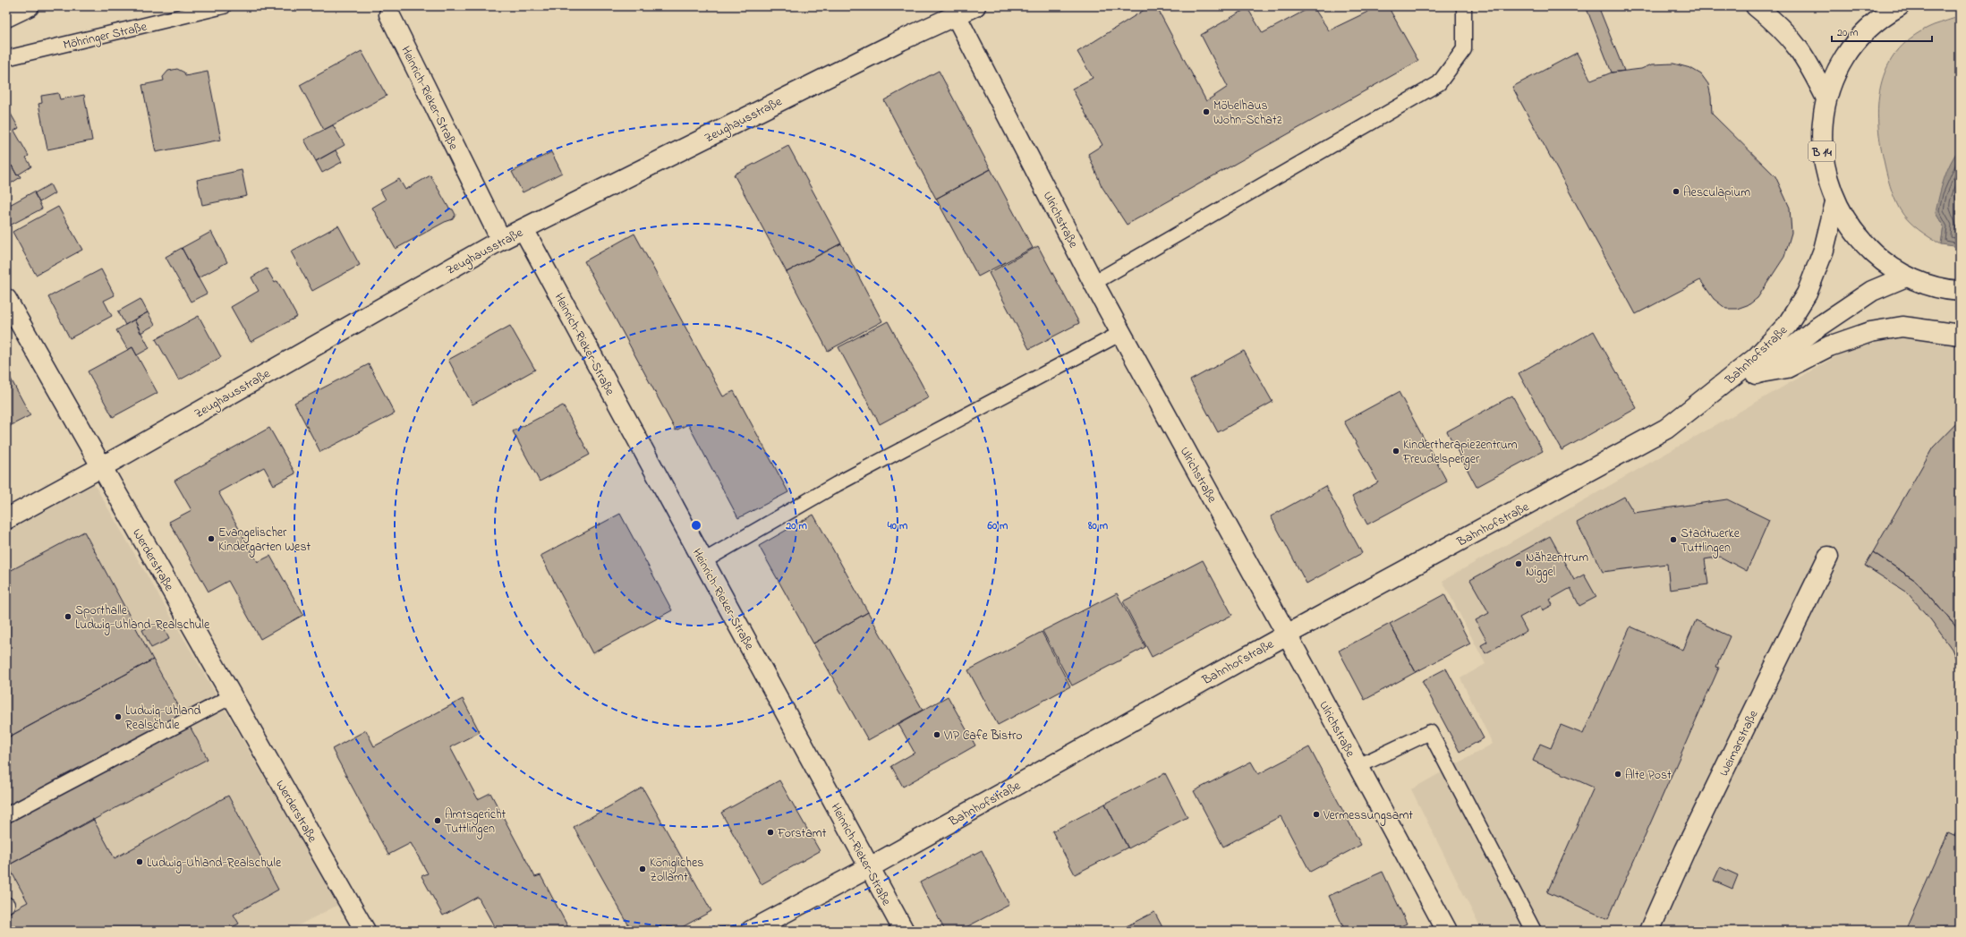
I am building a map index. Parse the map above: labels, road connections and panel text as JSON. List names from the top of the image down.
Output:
{
  "streets": {
    "street": [
      "Heinrich-Rieker-Straße",
      "Zeughausstraße",
      "B 14",
      "Ulrichstraße",
      "Bahnhofstraße",
      "Werderstraße",
      "Weimarstraße"
    ],
    "lane": ["Möhringer Straße"]
  },
  "crossings": [
    ["Heinrich-Rieker-Straße", "Zeughausstraße"],
    ["Heinrich-Rieker-Straße", "Bahnhofstraße"],
    ["Zeughausstraße", "Ulrichstraße"],
    ["Zeughausstraße", "Werderstraße"],
    ["B 14", "Bahnhofstraße"],
    ["Ulrichstraße", "Bahnhofstraße"]
  ],
  "places": [
    "Möbelhaus Wohn-Schatz",
    "Aesculapium",
    "Kindertherapiezentrum Freudelsperger",
    "Evangelischer Kindergarten West",
    "Stadtwerke Tuttlingen",
    "Nähzentrum Niggel",
    "Sporthalle Ludwig-Uhland-Realschule",
    "Ludwig-Uhland Realschule",
    "VIP Cafe Bistro",
    "Alte Post",
    "Vermessungsamt",
    "Amtsgericht Tuttlingen",
    "Forstamt",
    "Ludwig-Uhland-Realschule",
    "Königliches Zollamt"
  ],
  "scale_bar": "20 m",
  "rings": [
    "20 m",
    "40 m",
    "60 m",
    "80 m"
  ]
}
